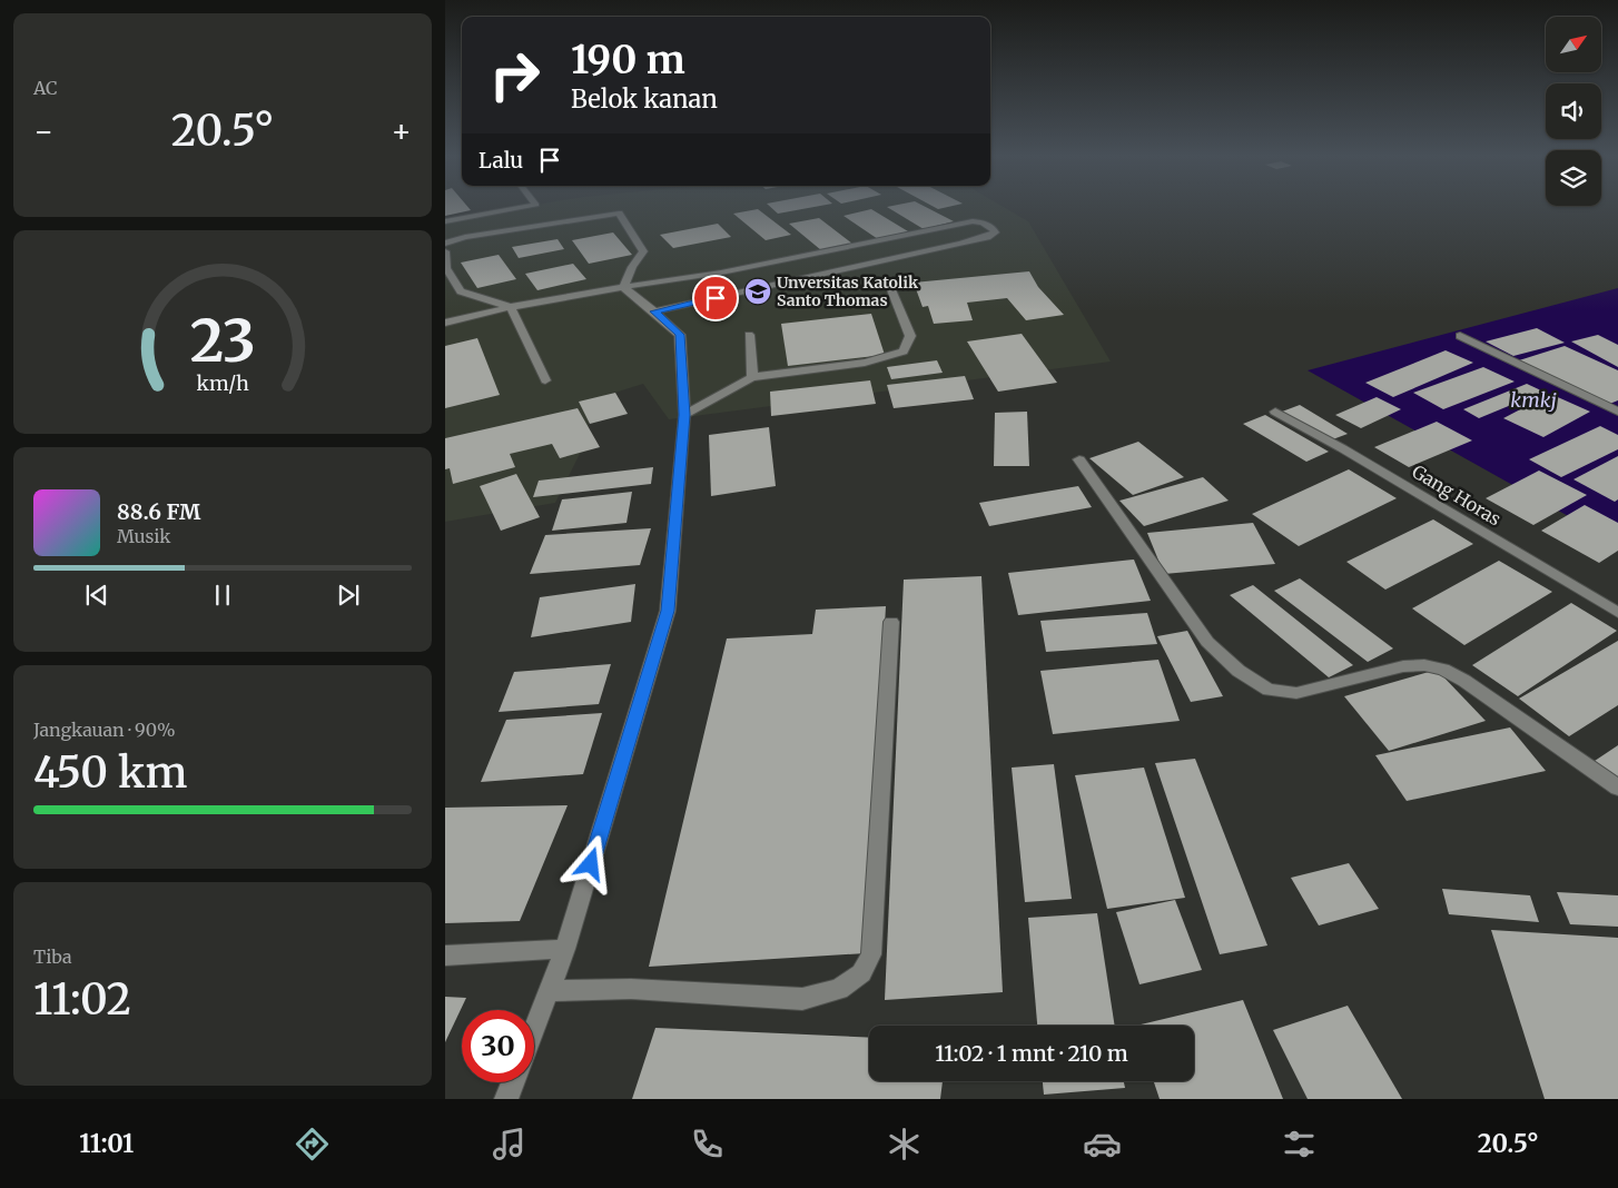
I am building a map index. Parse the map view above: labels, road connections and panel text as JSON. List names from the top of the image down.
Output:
{
  "streets": {
    "street": ["Gang Horas"]
  },
  "water": ["kmkj"],
  "places": {
    "school or university": ["Unversitas Katolik Santo Thomas"]
  },
  "north": "top right",
  "page": {
    "tile": [
      "AC",
      ["Jangkauan · 90%", "450 km"],
      ["Tiba", "11:02"]
    ],
    "turn": ["190 m", "Belok kanan"],
    "heat": ["−", "20.5°", "+"],
    "then": "Lalu",
    "song": ["88.6 FM", "Musik"],
    "limit": "30",
    "trip": "11:02 · 1 mnt · 210 m",
    "tabs": ["11:01", "20.5°"],
    "gauge": ["23", "km/h"]
  }
}
